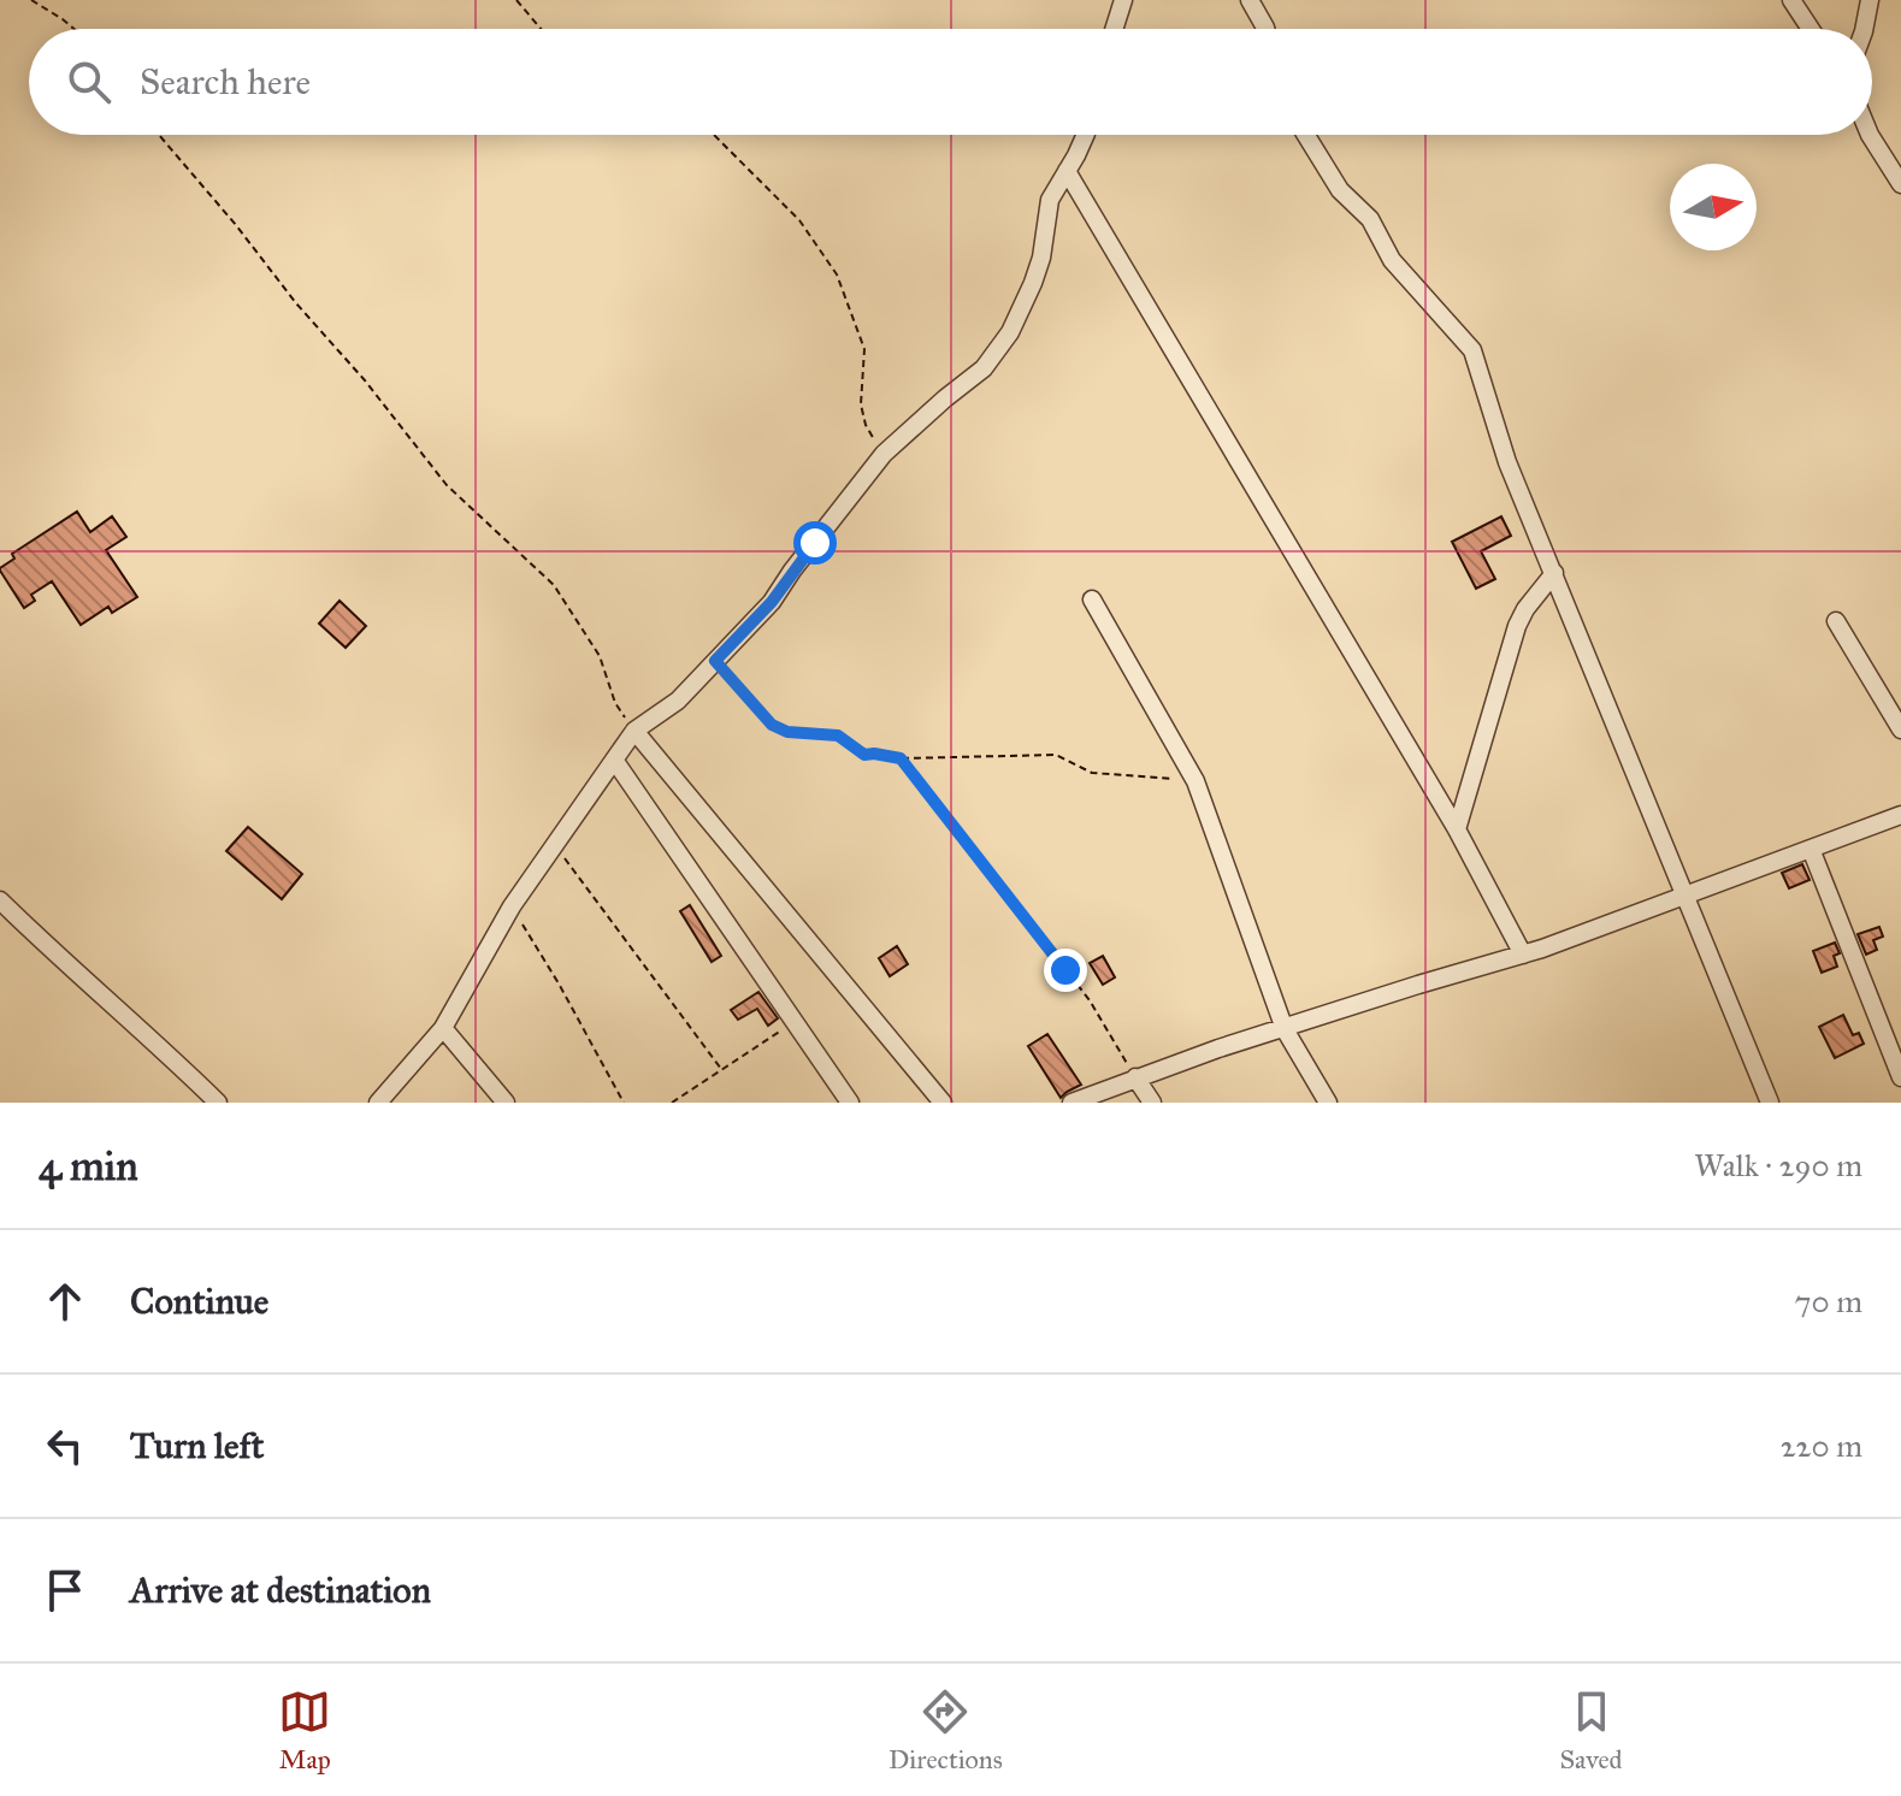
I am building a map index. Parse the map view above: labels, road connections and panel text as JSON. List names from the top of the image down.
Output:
{
  "north": "right",
  "page": {
    "search": "Search here",
    "heading": ["4 min", "Walk · 290 m"],
    "list": [
      ["Continue", "70 m"],
      ["Turn left", "220 m"],
      "Arrive at destination"
    ],
    "nav": ["Map", "Directions", "Saved"]
  }
}
